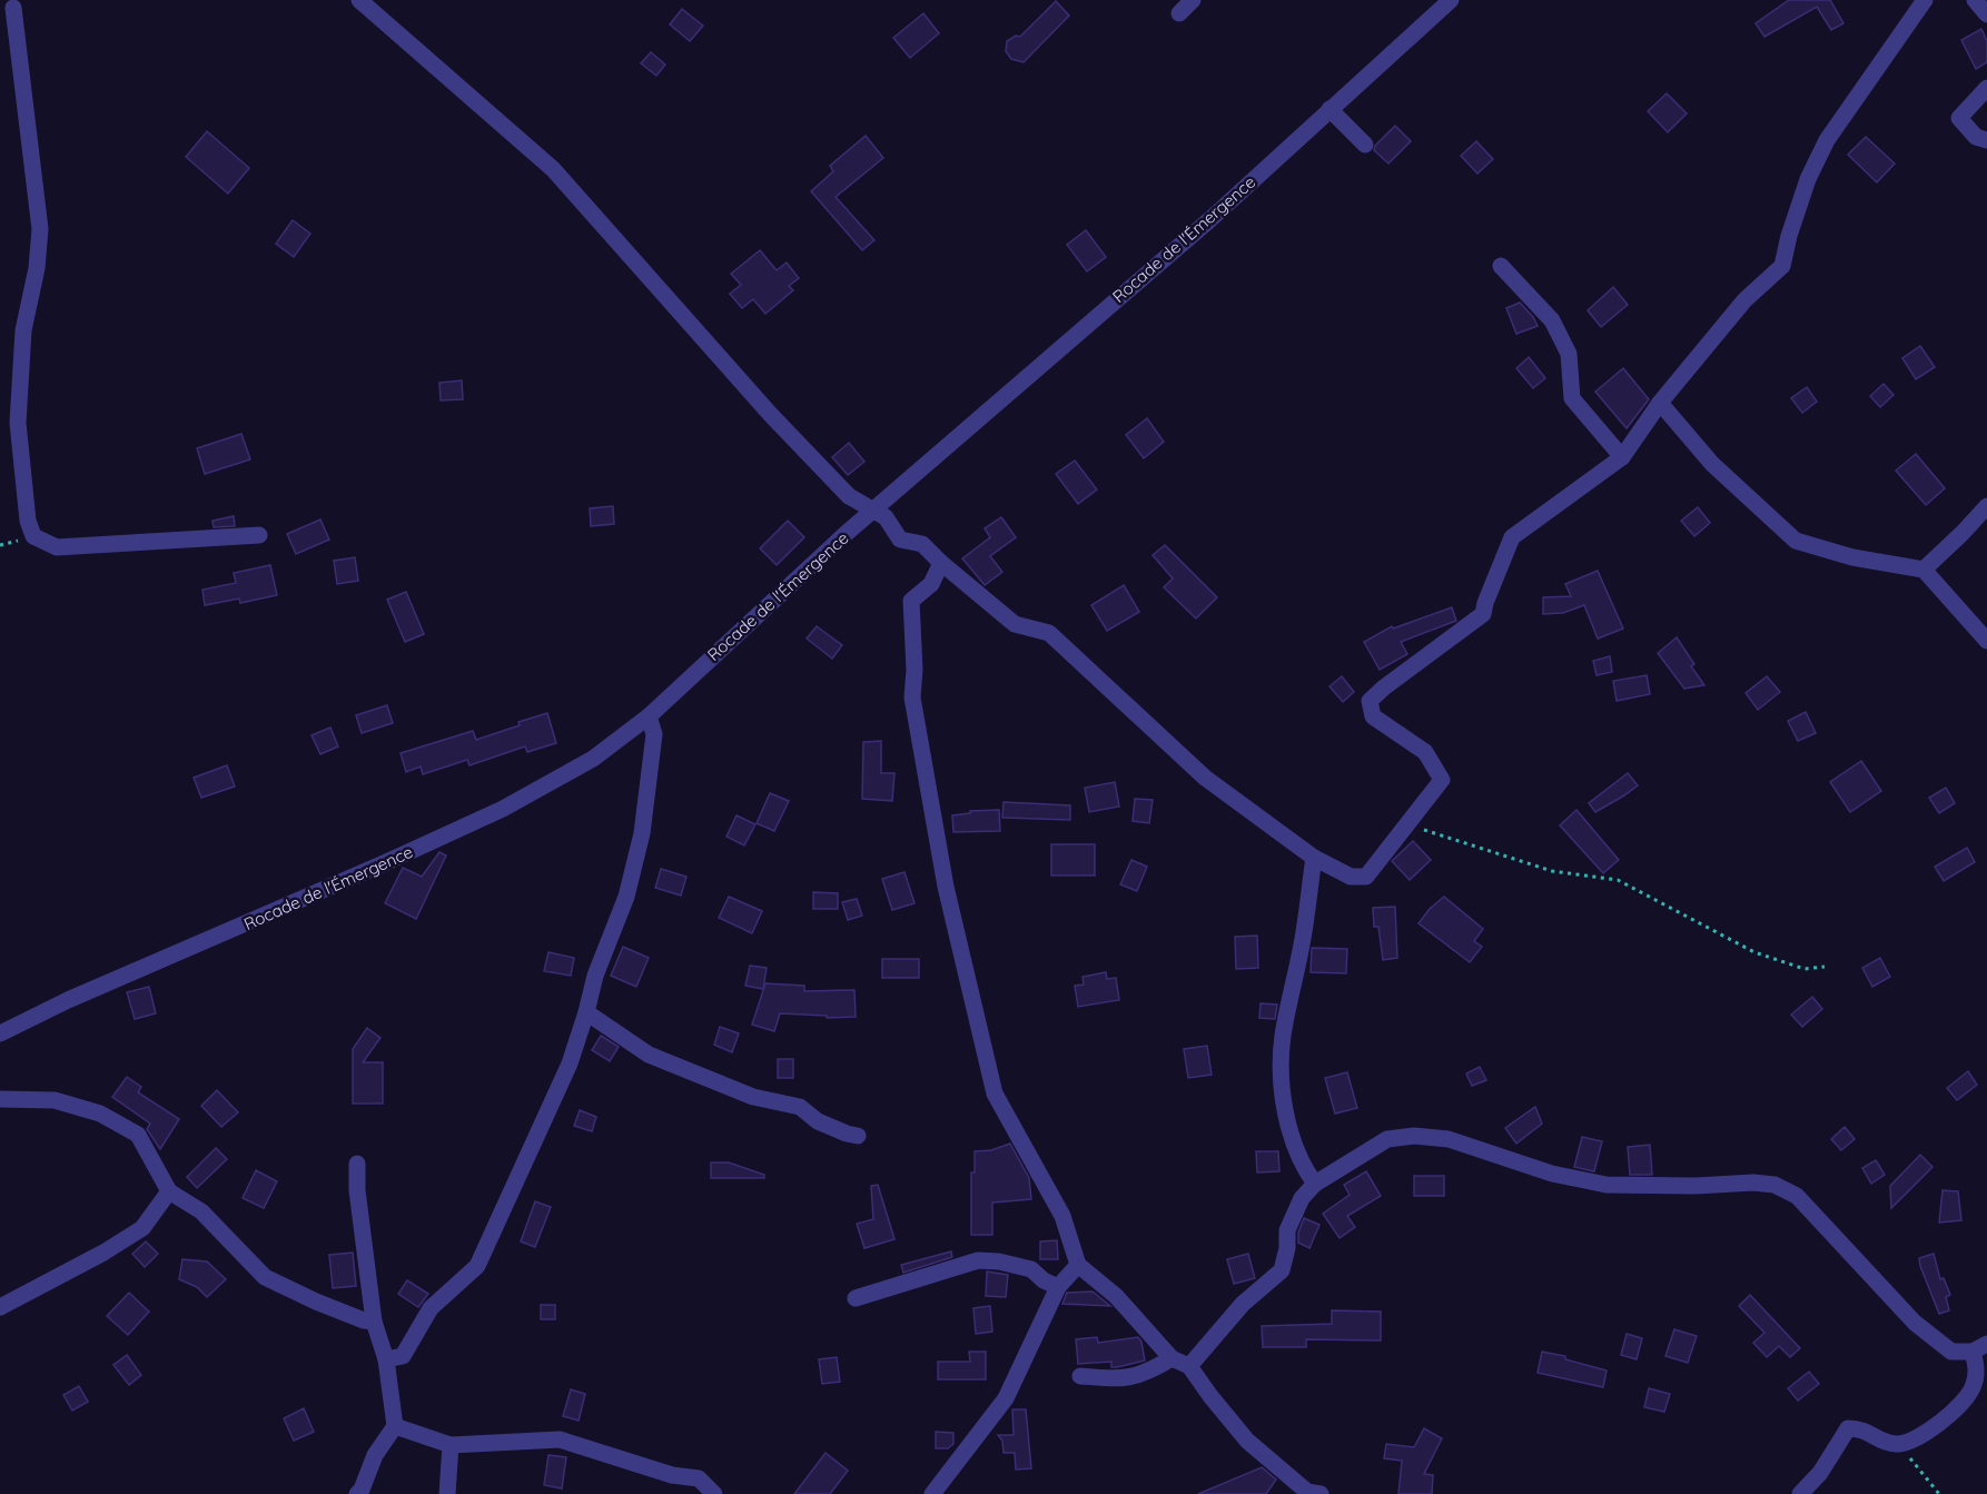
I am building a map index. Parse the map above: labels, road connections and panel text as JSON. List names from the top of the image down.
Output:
{
  "streets": {
    "street": ["Rocade de l'Émergence"]
  }
}
